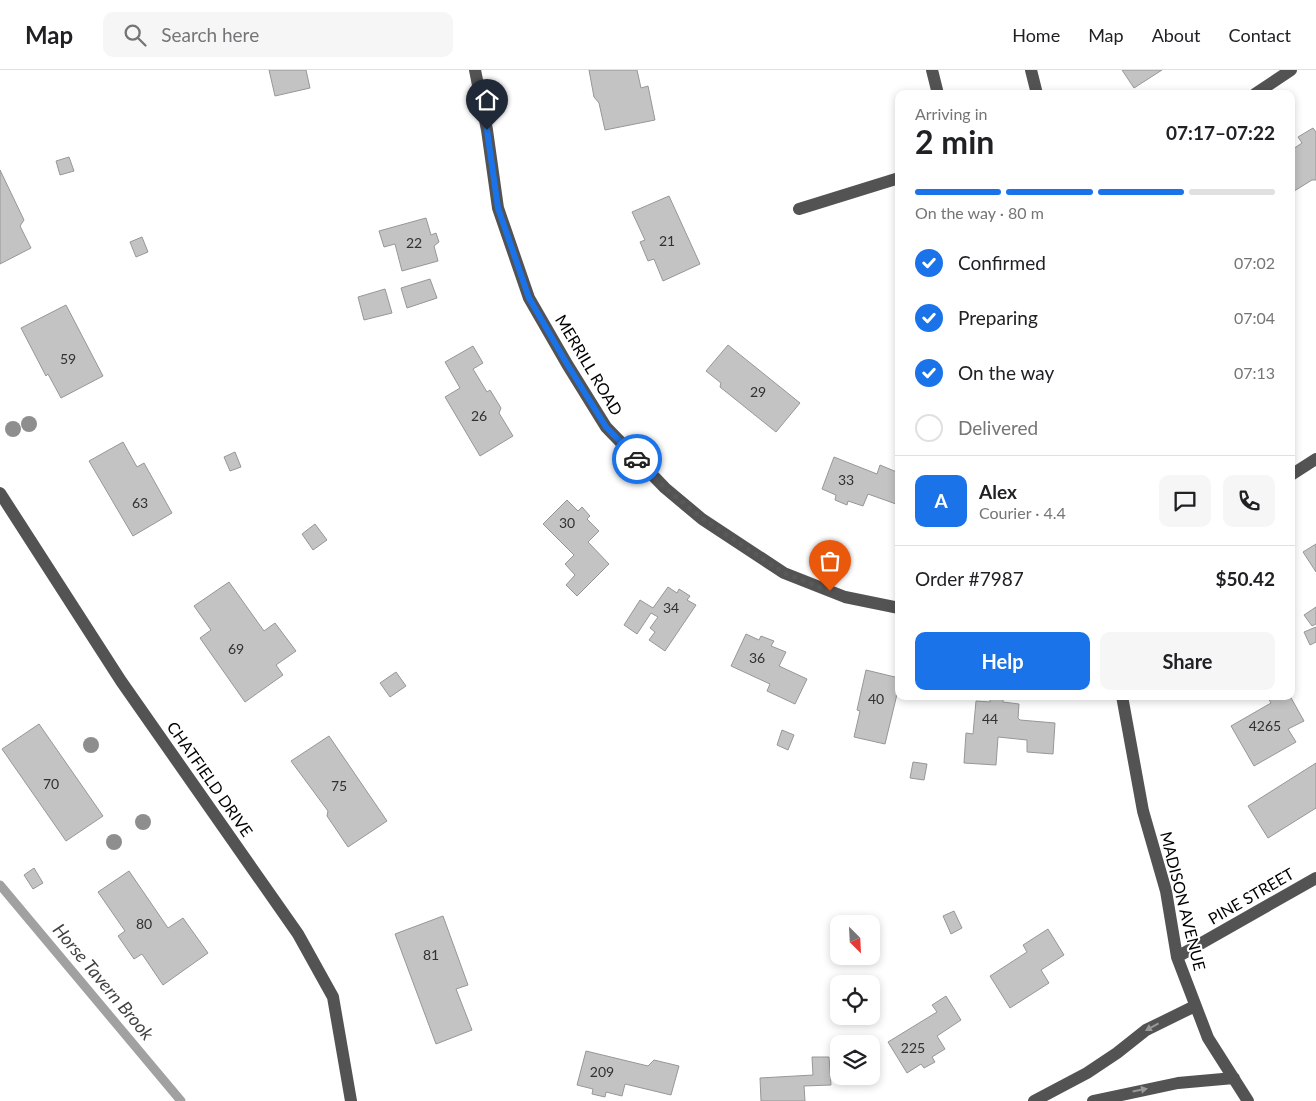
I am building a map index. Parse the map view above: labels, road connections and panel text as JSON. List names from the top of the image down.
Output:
{
  "streets": {
    "street": [
      "MERRILL ROAD",
      "CHATFIELD DRIVE",
      "PINE STREET",
      "MADISON AVENUE"
    ]
  },
  "crossings": [
    ["PINE STREET", "MADISON AVENUE"]
  ],
  "water": ["Horse Tavern Brook"],
  "house_numbers": [
    "21",
    "22",
    "59",
    "29",
    "26",
    "33",
    "63",
    "30",
    "34",
    "69",
    "36",
    "40",
    "44",
    "4265",
    "70",
    "75",
    "80",
    "81",
    "225",
    "209"
  ],
  "north": "bottom right",
  "page": {
    "header": "Map",
    "search": "Search here",
    "nav": [
      "Home",
      "Map",
      "About",
      "Contact"
    ],
    "heading": ["2 min", "Arriving in", "07:17–07:22"],
    "panel": [
      "Alex",
      "Courier · 4.4",
      "Order #7987",
      "$50.42"
    ],
    "bar": "On the way · 80 m",
    "list": [
      ["Confirmed", "07:02"],
      ["Preparing", "07:04"],
      ["On the way", "07:13"],
      "Delivered"
    ],
    "round": "A",
    "buttons": ["Help", "Share"]
  }
}
